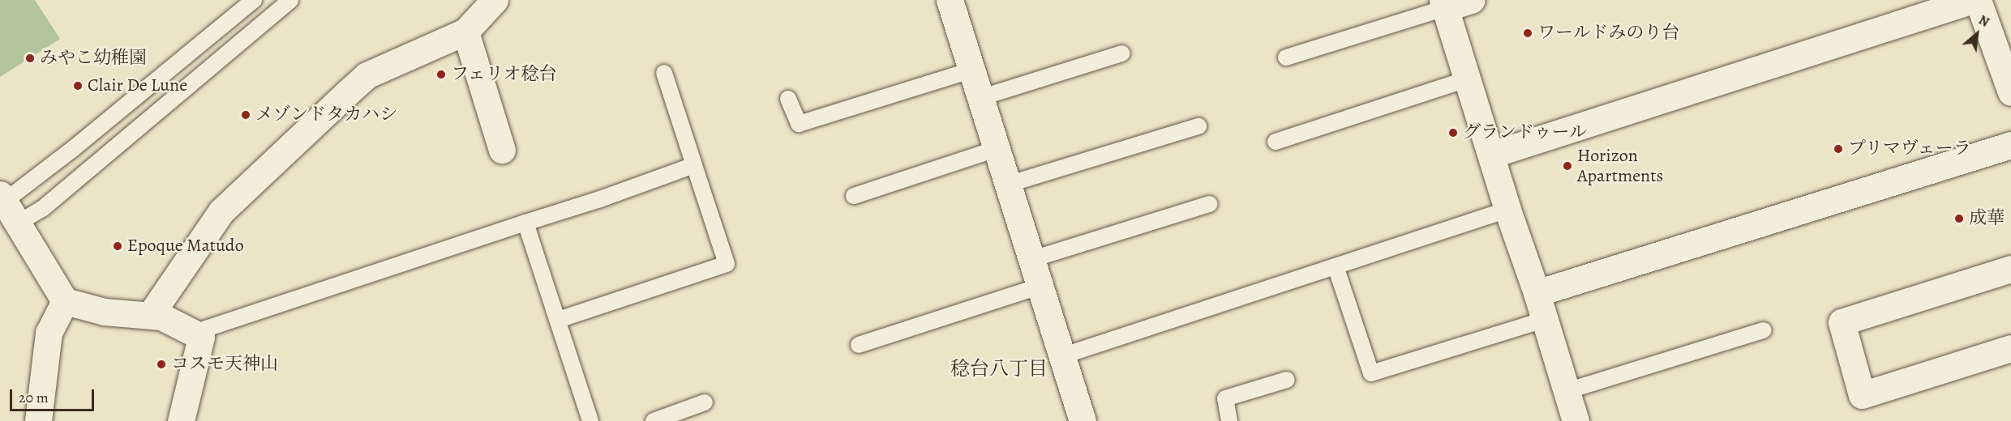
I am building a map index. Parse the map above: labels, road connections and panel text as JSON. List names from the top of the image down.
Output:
{
  "districts": ["稔台八丁目"],
  "places": [
    "ワールドみのり台",
    "みやこ幼稚園",
    "フェリオ稔台",
    "Clair De Lune",
    "メゾンドタカハシ",
    "グランドゥール",
    "プリマヴェーラ",
    "Horizon Apartments",
    "成華",
    "Epoque Matudo",
    "コスモ天神山"
  ],
  "scale_bar": "20 m",
  "north": "top right"
}
